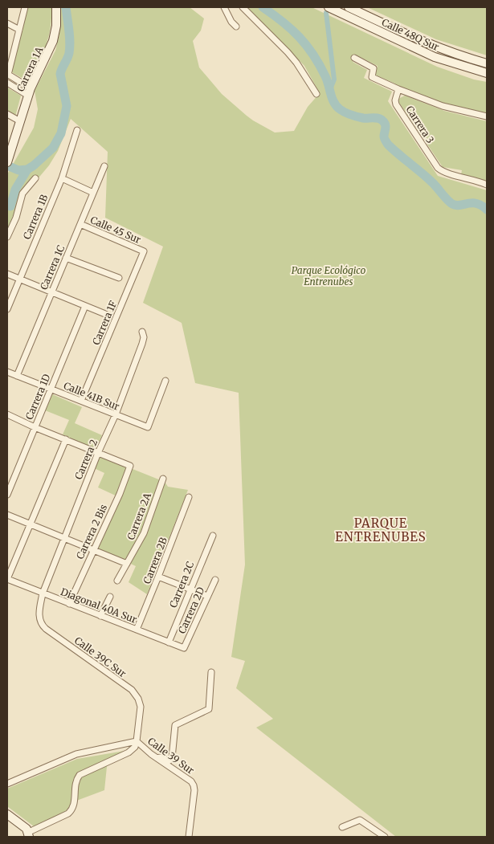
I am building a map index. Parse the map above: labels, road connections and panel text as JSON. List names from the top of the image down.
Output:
{
  "streets": {
    "main road": ["Calle 48Q Sur", "Carrera 1A"],
    "street": [
      "Carrera 3",
      "Carrera 1B",
      "Calle 45 Sur",
      "Carrera 1C",
      "Carrera 1F",
      "Calle 41B Sur",
      "Carrera 1D",
      "Carrera 2",
      "Carrera 2A",
      "Carrera 2 Bis",
      "Carrera 2B",
      "Carrera 2C",
      "Diagonal 40A Sur",
      "Carrera 2D",
      "Calle 39C Sur",
      "Calle 39 Sur"
    ]
  },
  "crossings": [
    ["Calle 45 Sur", "Carrera 1C"],
    ["Calle 45 Sur", "Carrera 1F"],
    ["Carrera 1C", "Calle 41B Sur"],
    ["Carrera 1F", "Calle 41B Sur"],
    ["Calle 41B Sur", "Carrera 1D"],
    ["Calle 41B Sur", "Carrera 2"],
    ["Carrera 2", "Carrera 2 Bis"],
    ["Carrera 2", "Diagonal 40A Sur"],
    ["Carrera 2", "Calle 39C Sur"],
    ["Carrera 2 Bis", "Diagonal 40A Sur"],
    ["Carrera 2B", "Diagonal 40A Sur"],
    ["Carrera 2C", "Diagonal 40A Sur"],
    ["Diagonal 40A Sur", "Carrera 2D"],
    ["Diagonal 40A Sur", "Calle 39C Sur"],
    ["Calle 39C Sur", "Calle 39 Sur"]
  ],
  "districts": ["PARQUE ENTRENUBES"],
  "parks": ["Parque Ecológico Entrenubes"]
}
